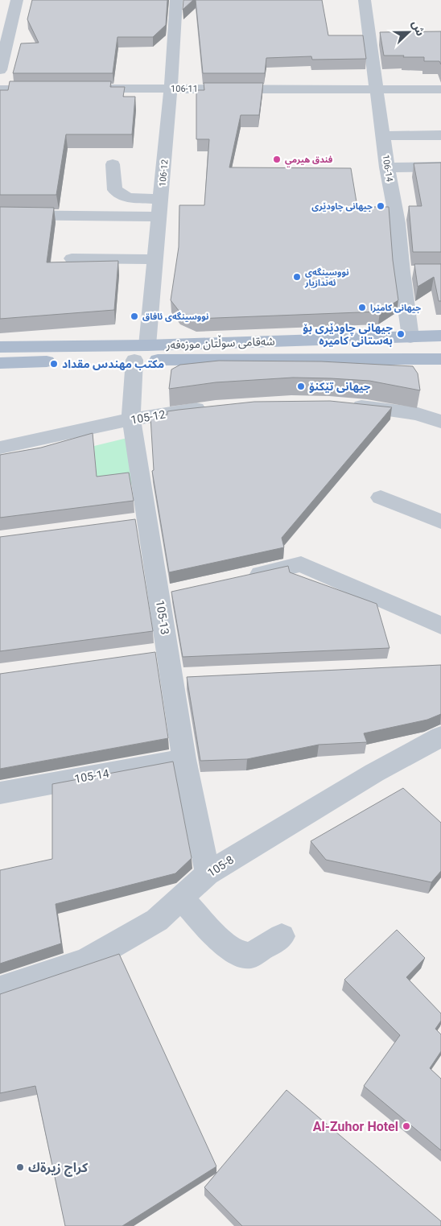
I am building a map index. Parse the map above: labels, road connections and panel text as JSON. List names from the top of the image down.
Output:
{
  "streets": {
    "main road": ["شەقامی سوڵتان موزەفەر"],
    "street": [
      "106-11",
      "106-14",
      "106-12",
      "105-12",
      "105-13",
      "105-14",
      "105-8"
    ]
  },
  "crossings": [
    ["106-11", "106-14"],
    ["106-11", "106-12"],
    ["106-14", "شەقامی سوڵتان موزەفەر"],
    ["106-12", "شەقامی سوڵتان موزەفەر"],
    ["شەقامی سوڵتان موزەفەر", "105-13"],
    ["105-12", "105-13"],
    ["105-13", "105-14"],
    ["105-13", "105-8"]
  ],
  "places": [
    "فندق هيرمي",
    "جیهانی چاودێری",
    "نووسینگەی ئەندازیار",
    "جیهانی کامێرا",
    "نووسینگەی ئافاق",
    "جیهانی چاودێری بۆ به‌ستانی كامیره",
    "مكتب مهندس مقداد",
    "جیهانی تێکنۆ",
    "Al-Zuhor Hotel",
    "كراج زيرةك"
  ],
  "north": "right"
}
